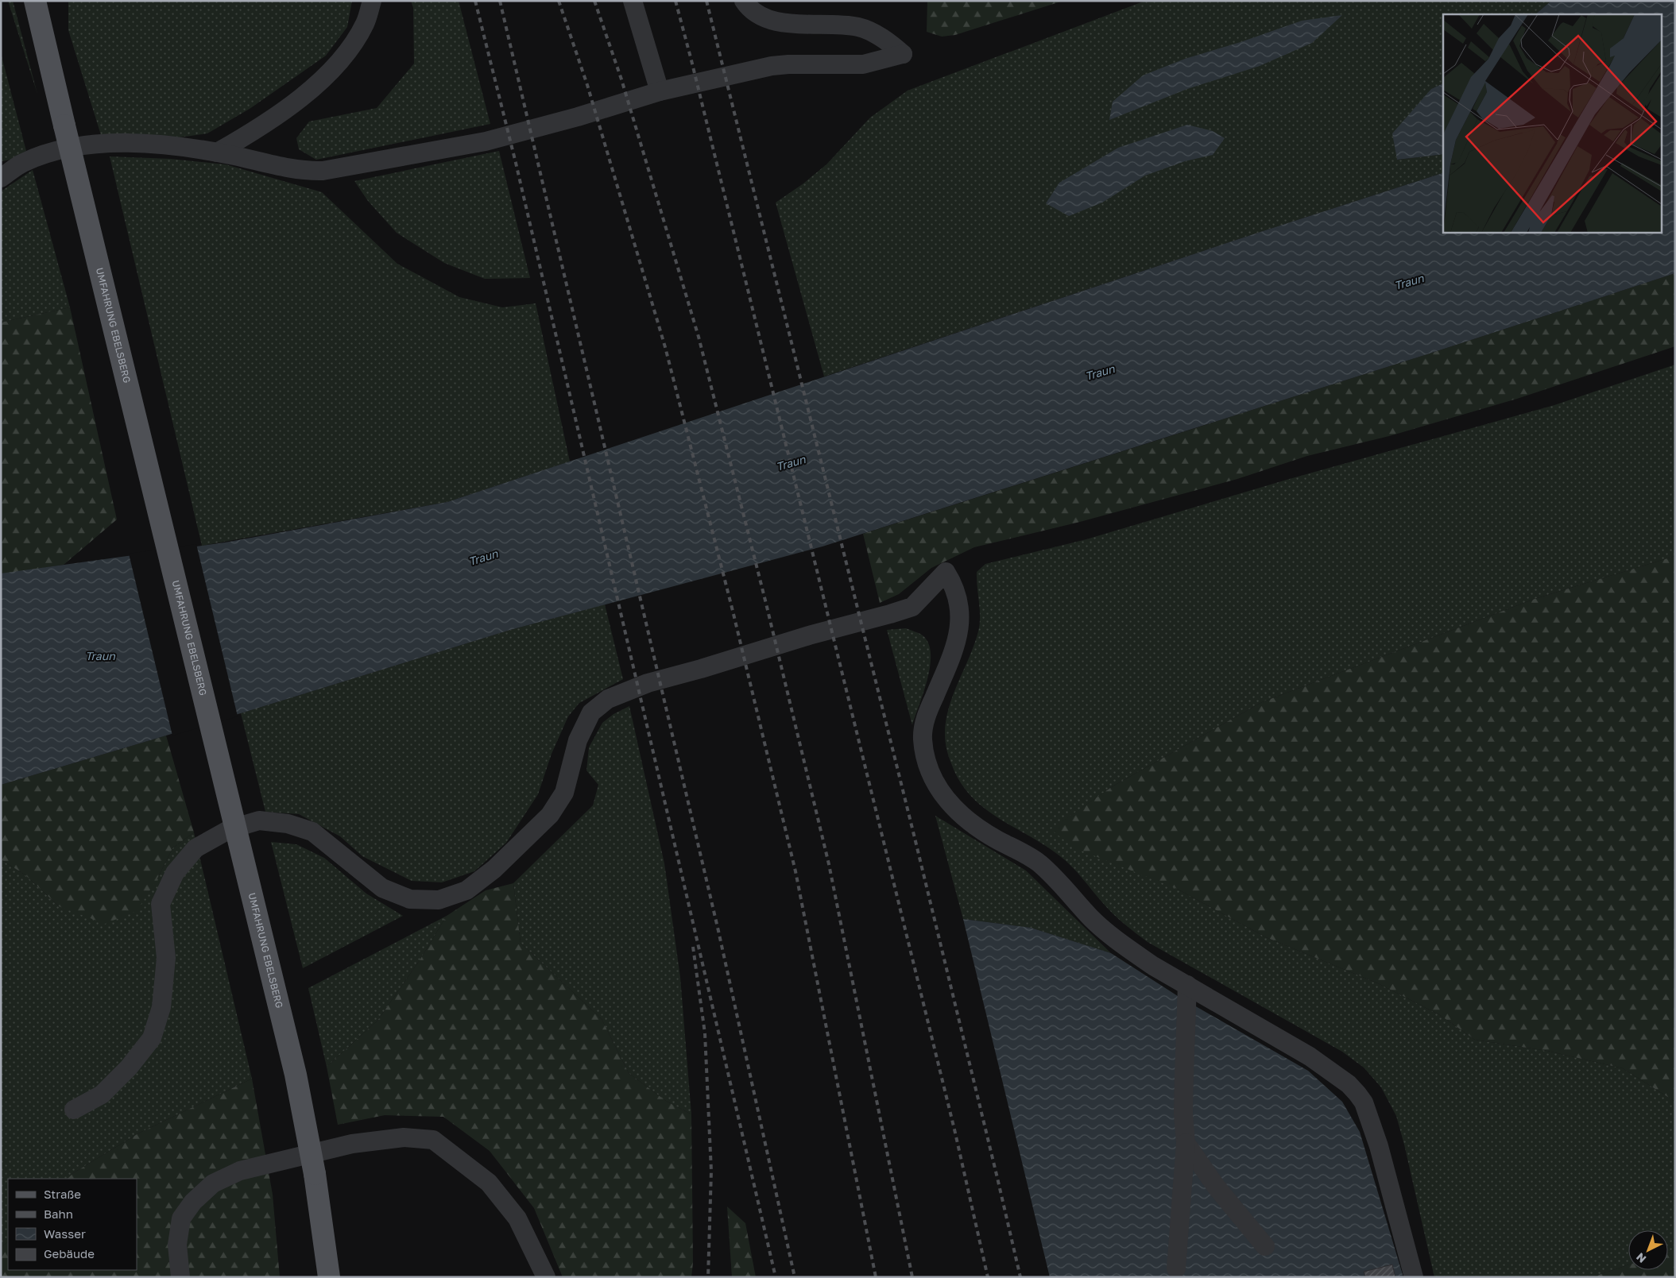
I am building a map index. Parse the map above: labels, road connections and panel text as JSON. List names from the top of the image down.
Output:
{
  "streets": {
    "main road": ["UMFAHRUNG EBELSBERG"]
  },
  "water": ["Traun"],
  "legend": [
    "Straße",
    "Bahn",
    "Wasser",
    "Gebäude"
  ],
  "north": "bottom left"
}
